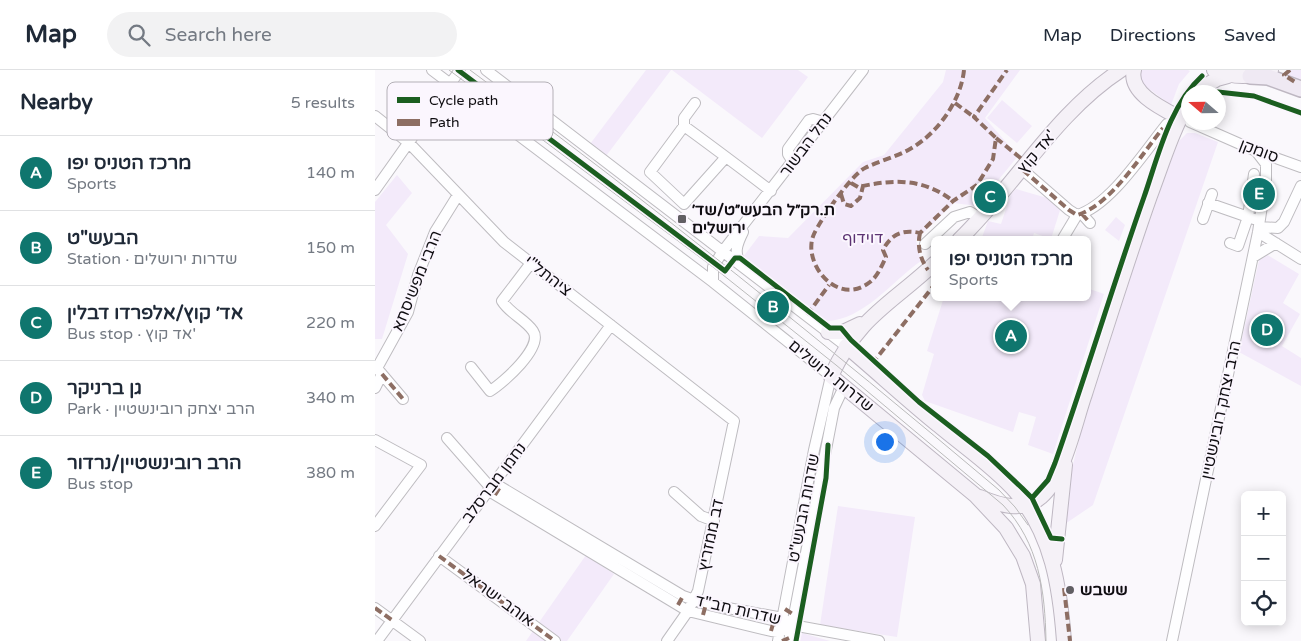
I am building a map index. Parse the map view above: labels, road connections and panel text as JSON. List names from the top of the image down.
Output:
{
  "streets": {
    "main road": ["אד קוץ'", "שדרות ירושלים"],
    "street": [
      "נחל הבשור",
      "סומקן",
      "ציהתל\"י",
      "הרבי מפשיסחא",
      "הרב יצחק רובינשטיין",
      "נחמן מברסלב",
      "שדרות הבעש\"ט",
      "דב ממזריץ",
      "אוהב ישראל",
      "שדרות חב\"ד"
    ]
  },
  "crossings": [
    ["נחל הבשור", "שדרות ירושלים"],
    ["סומקן", "הרב יצחק רובינשטיין"],
    ["ציהתל\"י", "הרבי מפשיסחא"],
    ["ציהתל\"י", "נחמן מברסלב"],
    ["ציהתל\"י", "דב ממזריץ"],
    ["שדרות ירושלים", "שדרות הבעש\"ט"],
    ["נחמן מברסלב", "אוהב ישראל"],
    ["נחמן מברסלב", "שדרות חב\"ד"],
    ["שדרות הבעש\"ט", "שדרות חב\"ד"],
    ["דב ממזריץ", "שדרות חב\"ד"]
  ],
  "parks": ["דוידוף"],
  "places": {
    "transit": ["ת.רק״ל הבעש״ט/שד׳ ירושלים"],
    "other": ["ששבש"]
  },
  "legend": ["Cycle path", "Path"],
  "north": "left",
  "page": {
    "header": "Map",
    "search": "Search here",
    "nav": ["Map", "Directions", "Saved"],
    "heading": ["Nearby", "5 results"],
    "list": [
      {
        "mark": "A",
        "name": "מרכז הטניס יפו",
        "note": "Sports",
        "value": "140 m"
      },
      {
        "mark": "B",
        "name": "הבעש\"ט",
        "note": "Station · שדרות ירושלים",
        "value": "150 m"
      },
      {
        "mark": "C",
        "name": "אד׳ קוץ/אלפרדו דבלין",
        "note": "Bus stop · אד קוץ'",
        "value": "220 m"
      },
      {
        "mark": "D",
        "name": "גן ברניקר",
        "note": "Park · הרב יצחק רובינשטיין",
        "value": "340 m"
      },
      {
        "mark": "E",
        "name": "הרב רובינשטיין/נרדור",
        "note": "Bus stop",
        "value": "380 m"
      }
    ],
    "pins": [
      "E",
      "C",
      "B",
      "D",
      "A"
    ],
    "popup": ["מרכז הטניס יפו", "Sports"],
    "map_buttons": ["+", "−"]
  }
}
